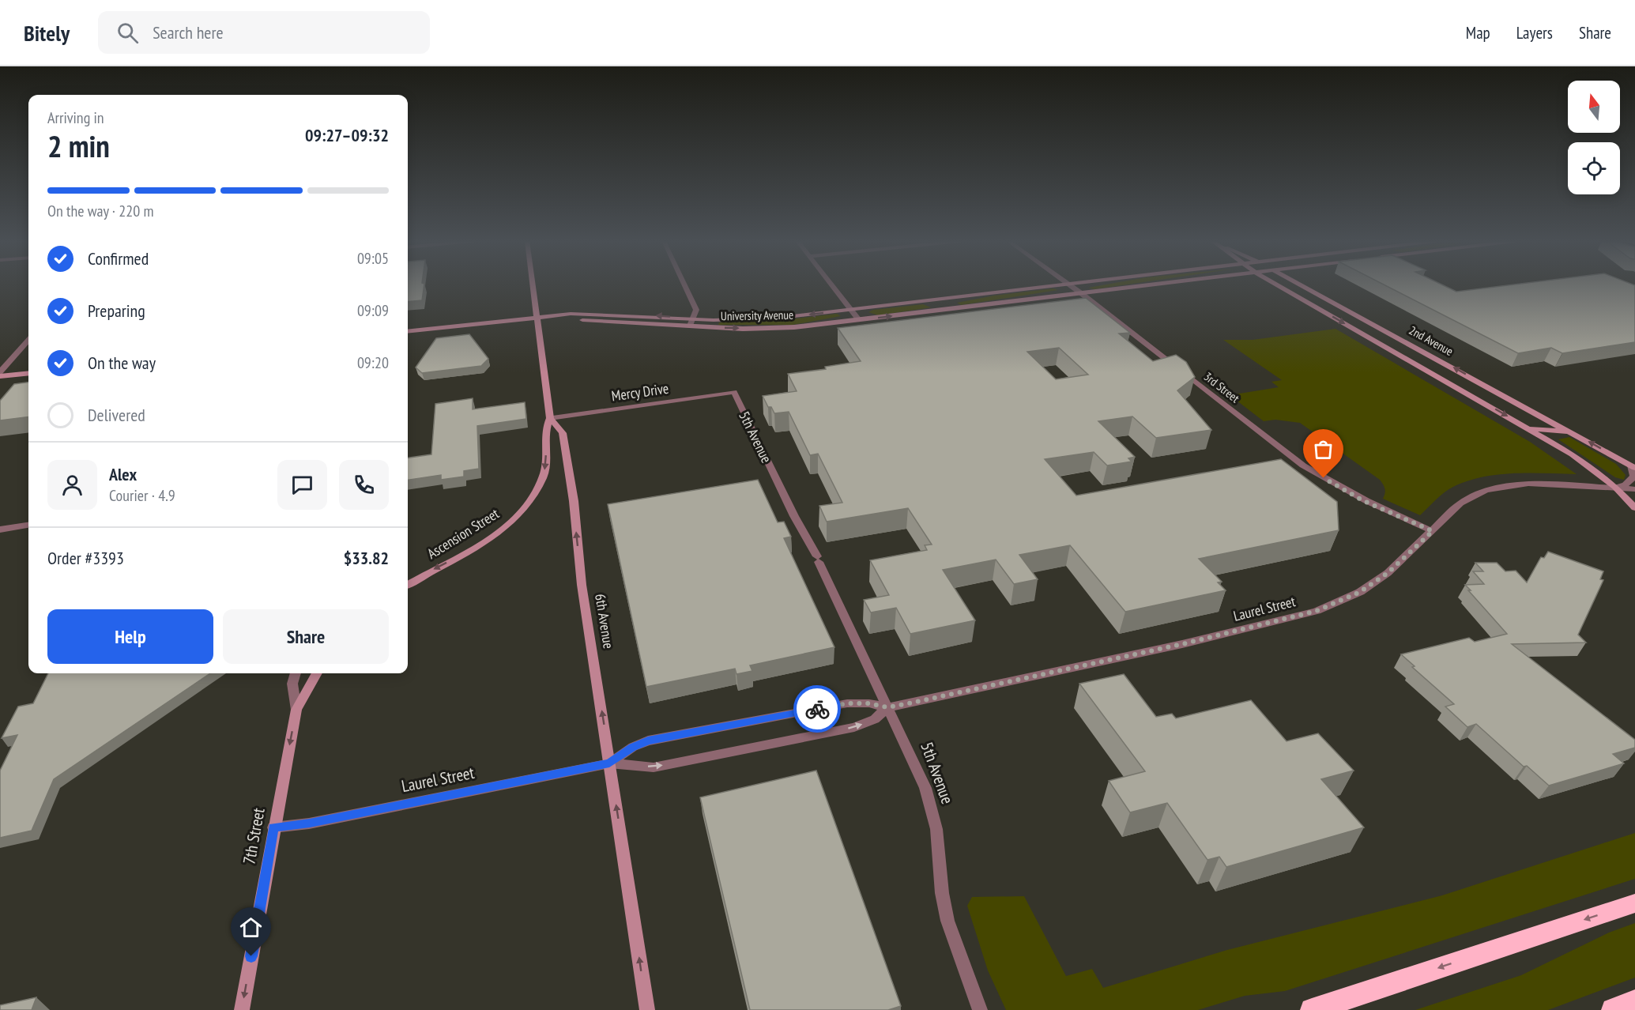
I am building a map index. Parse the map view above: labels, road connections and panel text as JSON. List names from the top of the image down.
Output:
{
  "streets": {
    "main road": [
      "University Avenue",
      "2nd Avenue",
      "Ascension Street",
      "6th Avenue",
      "7th Street"
    ],
    "street": [
      "3rd Street",
      "Mercy Drive",
      "5th Avenue",
      "Laurel Street"
    ]
  },
  "crossings": [
    ["University Avenue", "3rd Street"],
    ["University Avenue", "6th Avenue"],
    ["2nd Avenue", "Laurel Street"],
    ["3rd Street", "Laurel Street"],
    ["Mercy Drive", "5th Avenue"],
    ["Mercy Drive", "Ascension Street"],
    ["Mercy Drive", "6th Avenue"],
    ["5th Avenue", "Laurel Street"],
    ["Ascension Street", "6th Avenue"],
    ["Laurel Street", "6th Avenue"],
    ["Laurel Street", "7th Street"]
  ],
  "one_way": ["Ascension Street", "6th Avenue", "7th Street"],
  "north": "top",
  "page": {
    "header": "Bitely",
    "search": "Search here",
    "nav": ["Map", "Layers", "Share"],
    "heading": ["2 min", "Arriving in", "09:27–09:32"],
    "panel": [
      "Alex",
      "Courier · 4.9",
      "Order #3393",
      "$33.82"
    ],
    "bar": "On the way · 220 m",
    "list": [
      ["Confirmed", "09:05"],
      ["Preparing", "09:09"],
      ["On the way", "09:20"],
      "Delivered"
    ],
    "buttons": ["Help", "Share"]
  }
}
